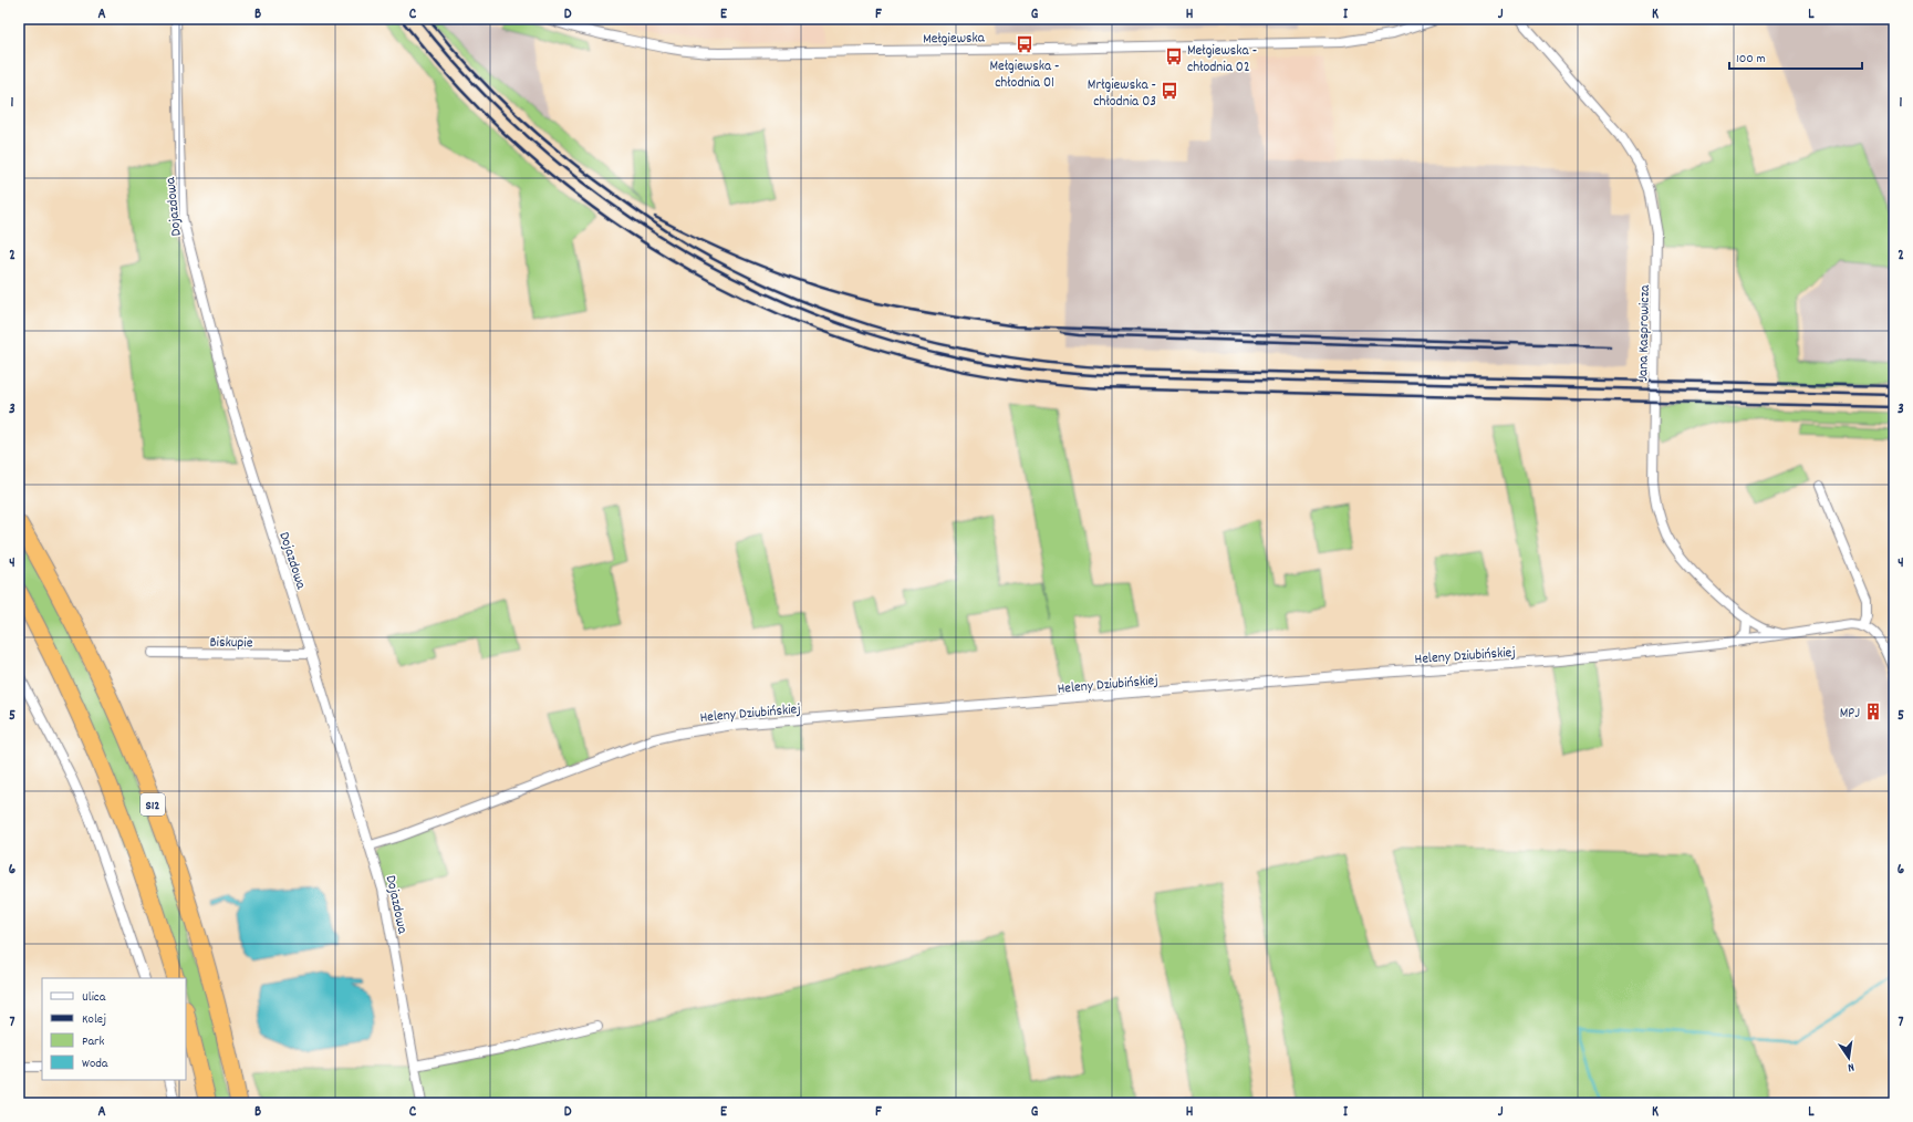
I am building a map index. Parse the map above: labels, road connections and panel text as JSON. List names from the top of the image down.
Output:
{
  "streets": {
    "highway": ["S12"],
    "street": [
      "Mełgiewska",
      "Dojazdowa",
      "Jana Kasprowicza",
      "Biskupie",
      "Heleny Dziubińskiej"
    ]
  },
  "crossings": [
    ["Dojazdowa", "Biskupie"],
    ["Dojazdowa", "Heleny Dziubińskiej"],
    ["Jana Kasprowicza", "Heleny Dziubińskiej"]
  ],
  "places": {
    "bus stop": ["Mełgiewska - chłodnia 01", "Mełgiewska - chłodnia 02", "Mrłgiewska - chłodnia 03"],
    "building": ["MPJ"]
  },
  "legend": [
    "Ulica",
    "Kolej",
    "Park",
    "Woda"
  ],
  "scale_bar": "100 m",
  "north": "bottom",
  "grid": {
    "columns": [
      "A",
      "B",
      "C",
      "D",
      "E",
      "F",
      "G",
      "H",
      "I",
      "J",
      "K",
      "L"
    ],
    "rows": [
      "1",
      "2",
      "3",
      "4",
      "5",
      "6",
      "7"
    ]
  }
}
